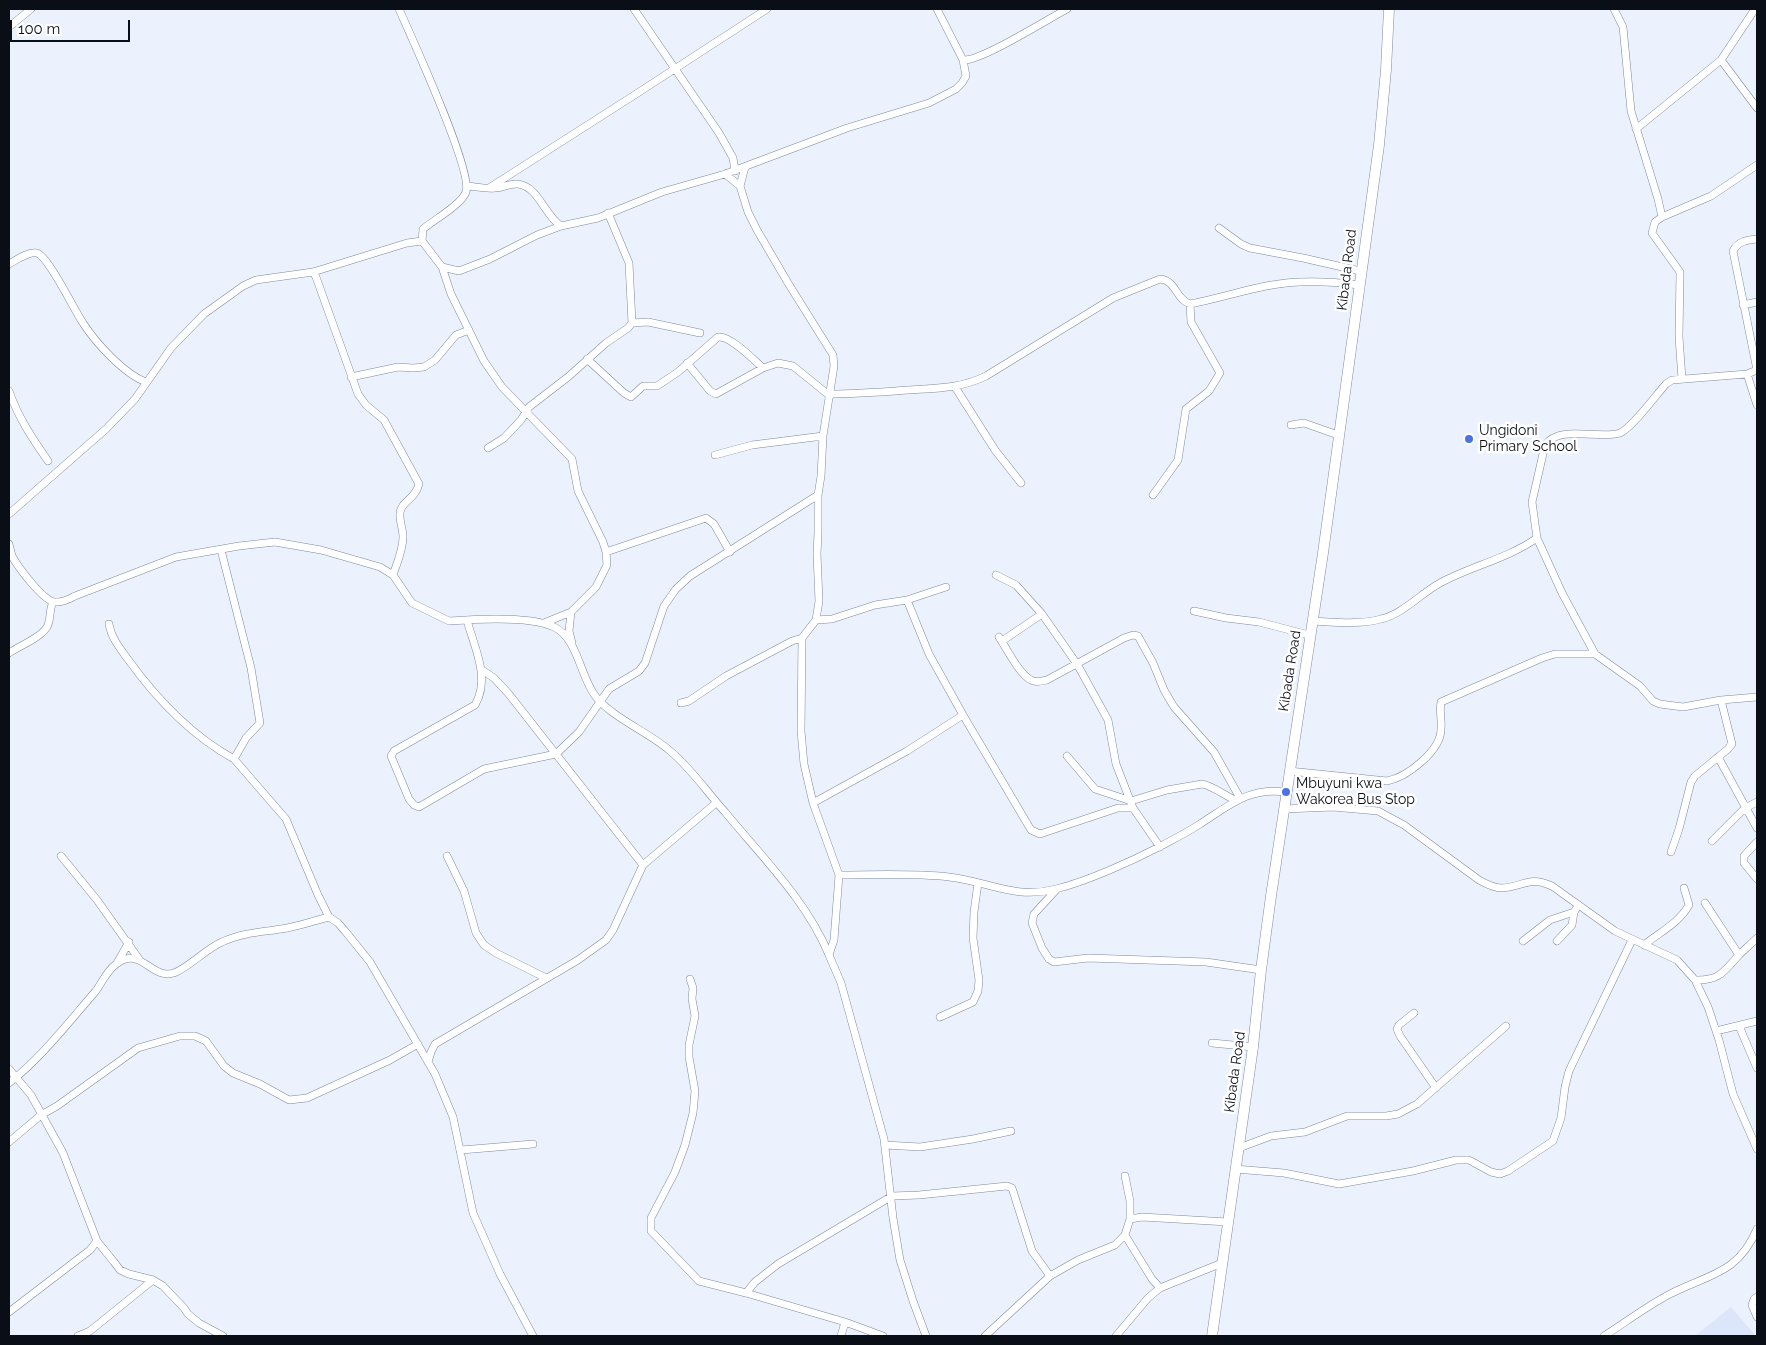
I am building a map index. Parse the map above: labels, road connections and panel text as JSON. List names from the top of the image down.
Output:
{
  "streets": {
    "main road": ["Kibada Road"]
  },
  "places": ["Ungidoni Primary School", "Mbuyuni kwa Wakorea Bus Stop"],
  "scale_bar": "100 m"
}
